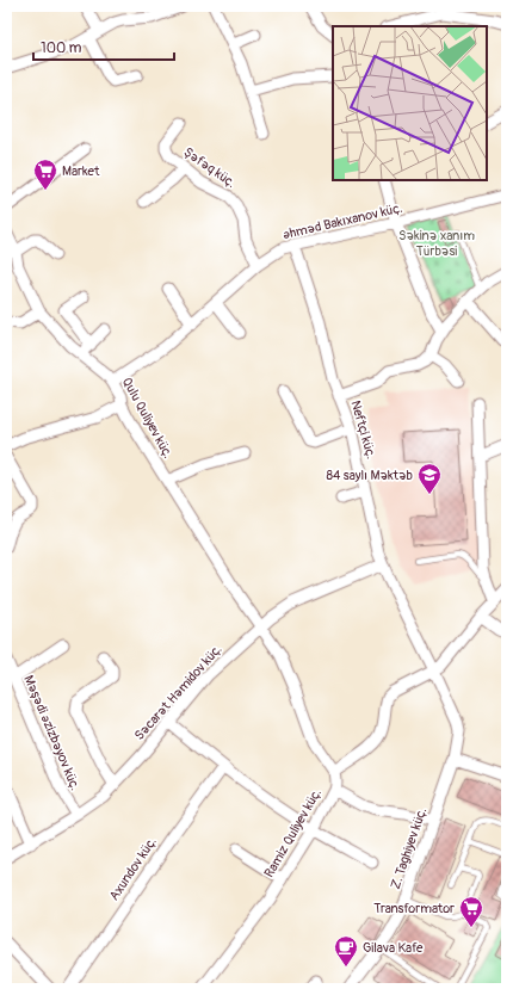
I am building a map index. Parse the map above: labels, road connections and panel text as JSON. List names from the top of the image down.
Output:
{
  "streets": {
    "street": [
      "Şəfəq küç.",
      "Əhməd Bakıxanov küç.",
      "Qulu Quliyev küç.",
      "Neftçi küç.",
      "Səcarət Həmidov küç.",
      "Məşədi Əzizbəyov küç.",
      "Ramiz Quliyev küç.",
      "Z. Taghiyev küç.",
      "Axundov küç."
    ]
  },
  "crossings": [
    ["Şəfəq küç.", "Əhməd Bakıxanov küç."],
    ["Əhməd Bakıxanov küç.", "Qulu Quliyev küç."],
    ["Əhməd Bakıxanov küç.", "Neftçi küç."],
    ["Qulu Quliyev küç.", "Səcarət Həmidov küç."],
    ["Neftçi küç.", "Səcarət Həmidov küç."],
    ["Neftçi küç.", "Z. Taghiyev küç."],
    ["Səcarət Həmidov küç.", "Məşədi Əzizbəyov küç."]
  ],
  "parks": ["Səkinə xanım Türbəsi"],
  "places": {
    "supermarket": ["Market", "Transformator"],
    "school or university": ["84 saylı Məktəb"],
    "cafe": ["Gilava Kafe"]
  },
  "scale_bar": "100 m"
}
